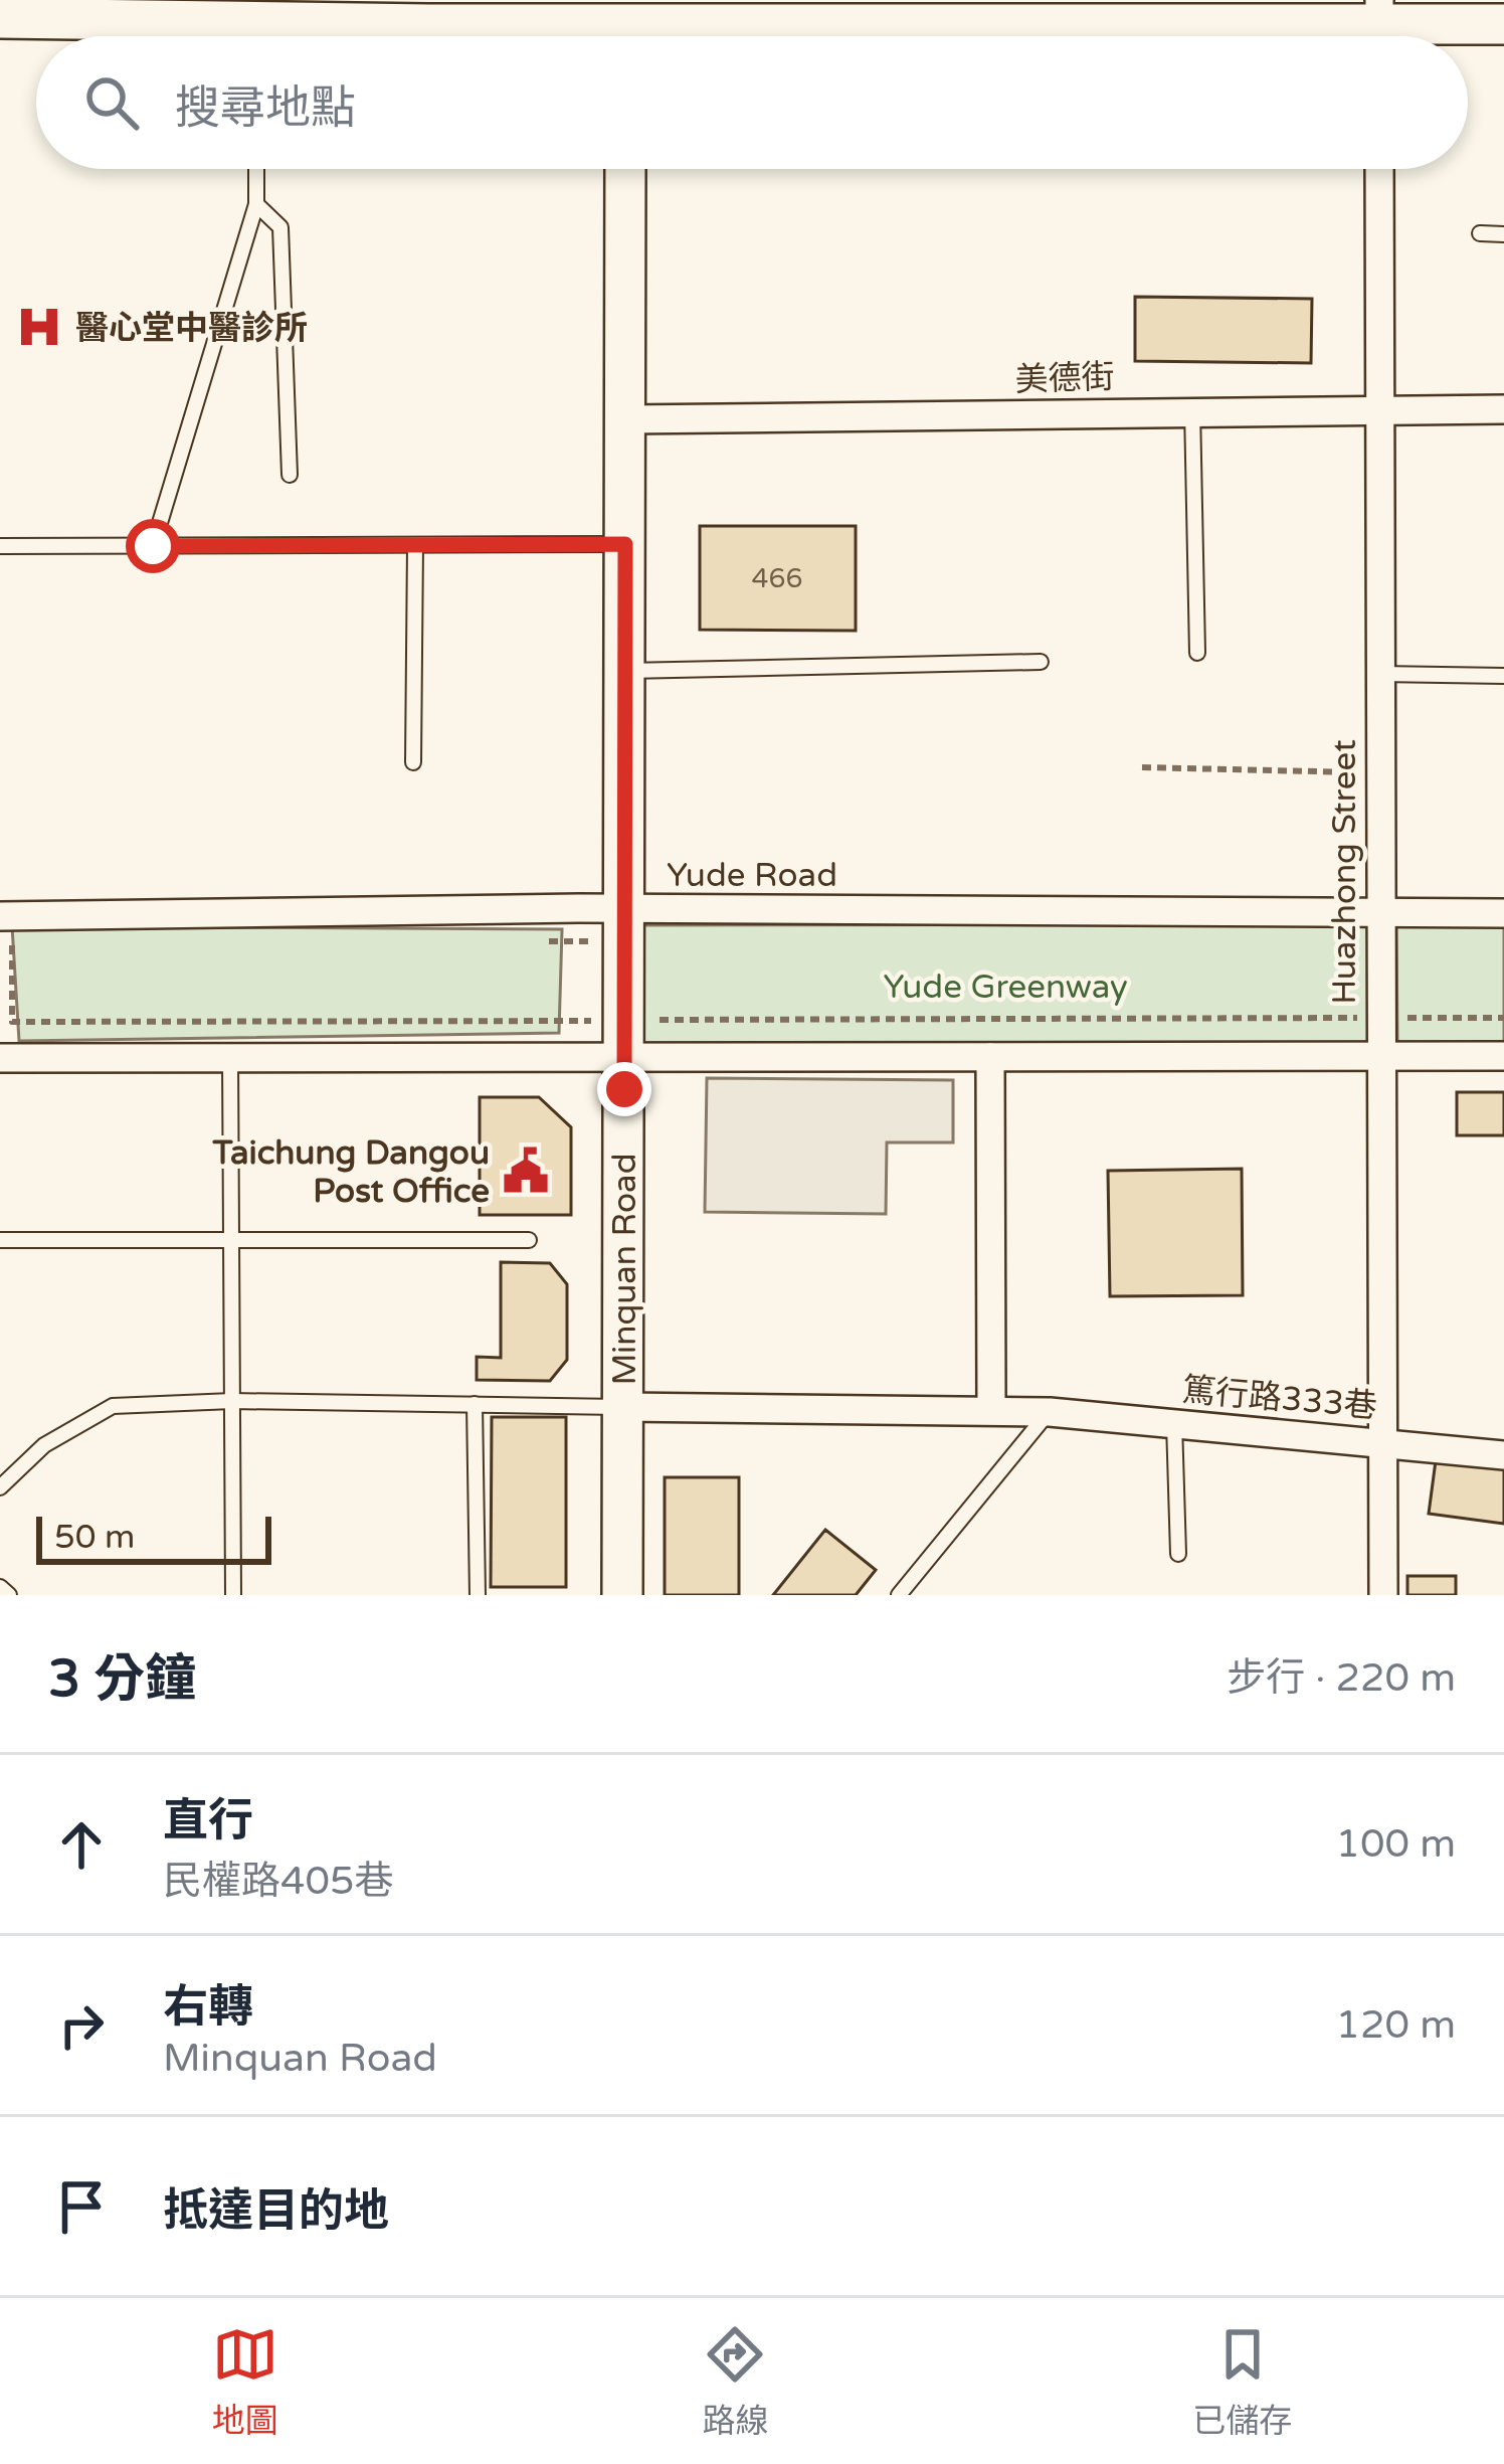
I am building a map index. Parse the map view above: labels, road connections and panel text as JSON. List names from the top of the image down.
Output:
{
  "streets": {
    "street": [
      "美德街",
      "Huazhong Street",
      "Yude Road",
      "Minquan Road",
      "篤行路333巷"
    ]
  },
  "crossings": [
    ["美德街", "Huazhong Street"],
    ["美德街", "Minquan Road"],
    ["Huazhong Street", "Yude Road"],
    ["Huazhong Street", "篤行路333巷"],
    ["Yude Road", "Minquan Road"],
    ["Minquan Road", "篤行路333巷"]
  ],
  "parks": ["Yude Greenway"],
  "places": {
    "hospital": ["醫心堂中醫診所"],
    "public building": ["Taichung Dangou Post Office"]
  },
  "house_numbers": ["466"],
  "scale_bar": "50 m",
  "page": {
    "search": "搜尋地點",
    "scale": "50 m",
    "heading": ["3 分鐘", "步行 · 220 m"],
    "list": [
      ["直行", "民權路405巷", "100 m"],
      ["右轉", "Minquan Road", "120 m"],
      "抵達目的地"
    ],
    "nav": ["地圖", "路線", "已儲存"]
  }
}
